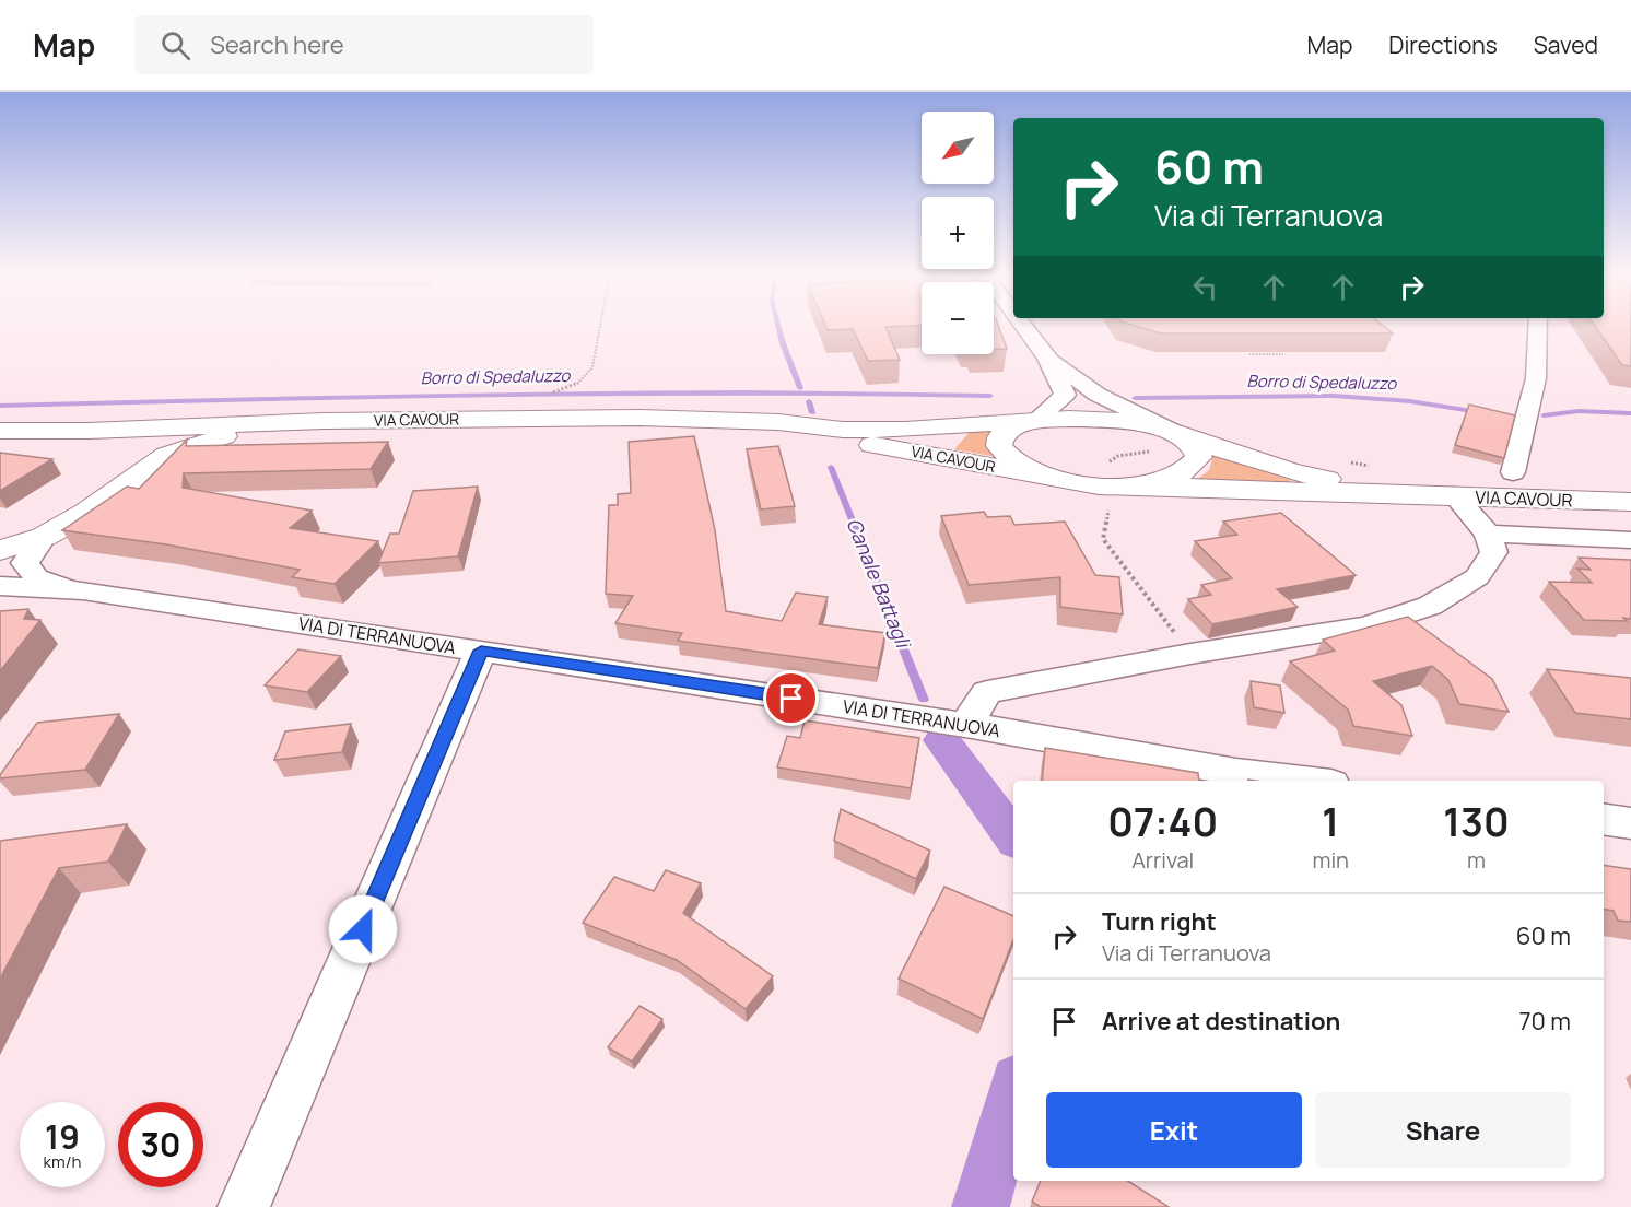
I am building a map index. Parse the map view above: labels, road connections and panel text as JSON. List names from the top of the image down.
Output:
{
  "streets": {
    "main road": ["VIA CAVOUR"],
    "street": ["VIA DI TERRANUOVA"]
  },
  "water": ["Borro di Spedaluzzo", "Canale Battagli"],
  "north": "bottom left",
  "page": {
    "header": "Map",
    "search": "Search here",
    "nav": ["Map", "Directions", "Saved"],
    "map_buttons": ["+", "−"],
    "turn": ["60 m", "Via di Terranuova"],
    "eta": [
      "07:40",
      "Arrival",
      "1",
      "min",
      "130",
      "m"
    ],
    "list": [
      {
        "name": "Turn right",
        "note": "Via di Terranuova",
        "value": "60 m"
      },
      {
        "name": "Arrive at destination",
        "value": "70 m"
      }
    ],
    "buttons": ["Exit", "Share"],
    "speed": "19 km/h",
    "limit": "30"
  }
}
